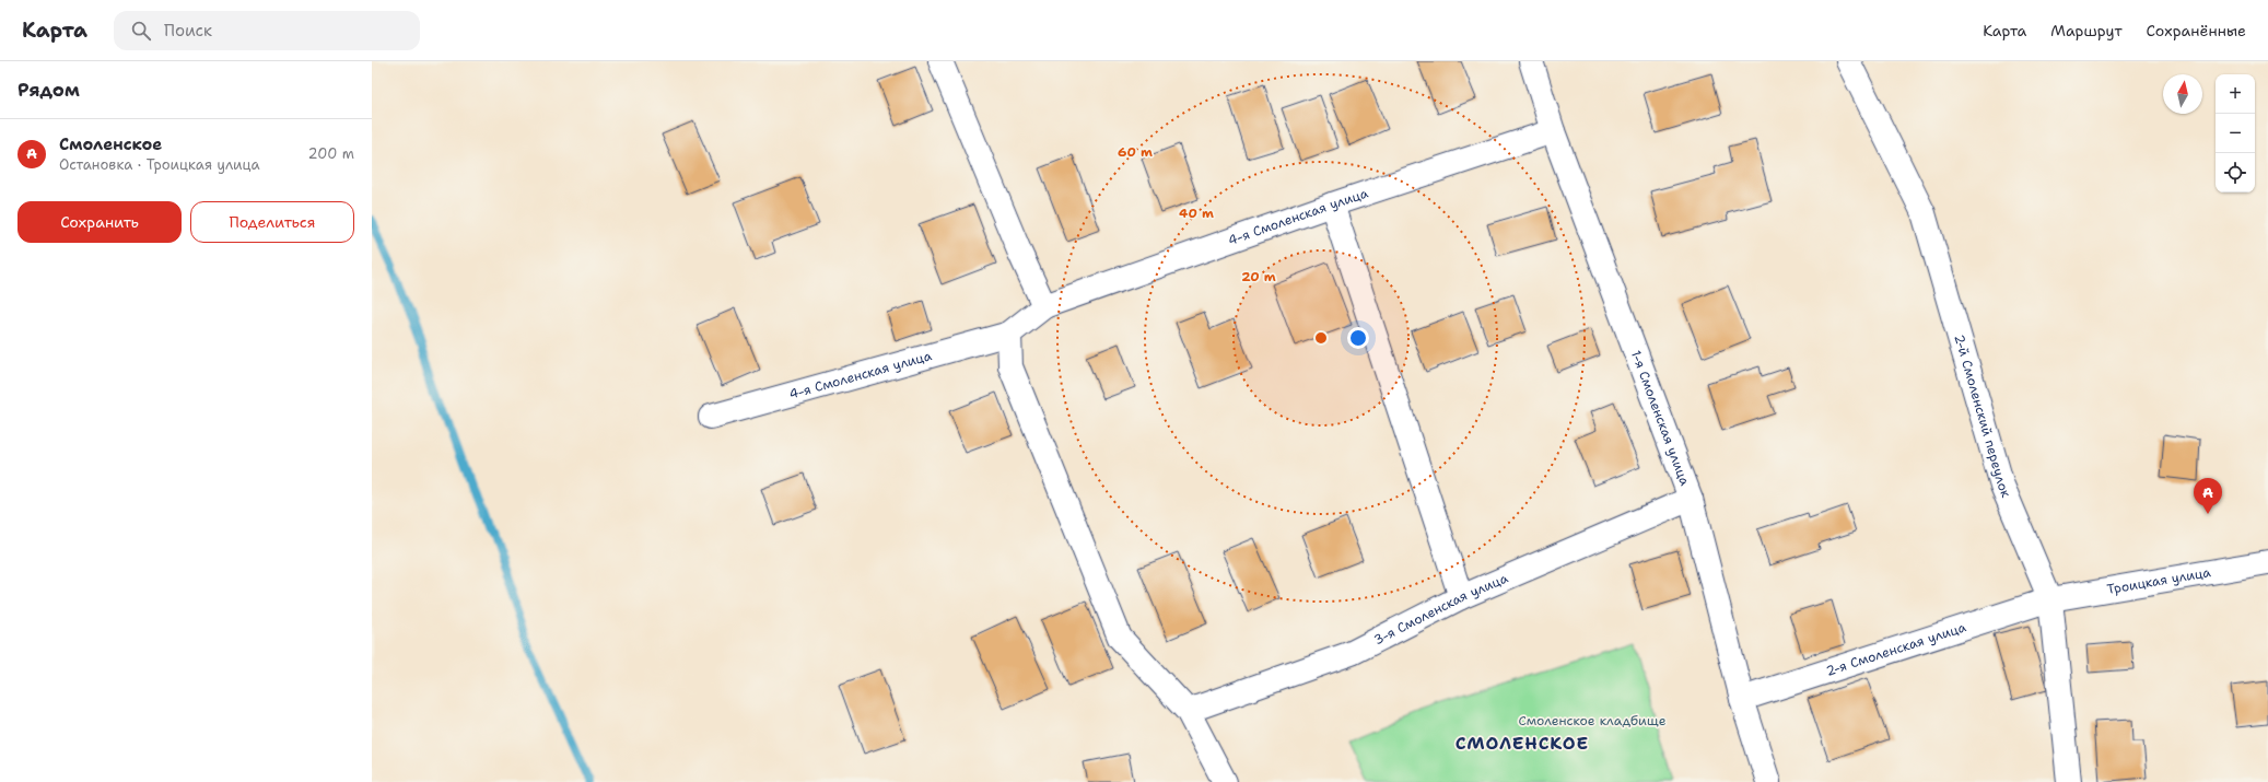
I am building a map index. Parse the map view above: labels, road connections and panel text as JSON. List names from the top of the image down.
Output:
{
  "streets": {
    "street": [
      "4-я Смоленская улица",
      "2-й Смоленский переулок",
      "1-я Смоленская улица",
      "Троицкая улица",
      "3-я Смоленская улица",
      "2-я Смоленская улица"
    ]
  },
  "crossings": [
    ["4-я Смоленская улица", "1-я Смоленская улица"],
    ["2-й Смоленский переулок", "Троицкая улица"],
    ["2-й Смоленский переулок", "2-я Смоленская улица"],
    ["1-я Смоленская улица", "3-я Смоленская улица"],
    ["1-я Смоленская улица", "2-я Смоленская улица"],
    ["Троицкая улица", "2-я Смоленская улица"]
  ],
  "districts": ["СМОЛЕНСКОЕ"],
  "parks": ["Смоленское кладбище"],
  "north": "top",
  "page": {
    "header": "Карта",
    "search": "Поиск",
    "nav": ["Карта", "Маршрут", "Сохранённые"],
    "heading": "Рядом",
    "map_buttons": ["+", "−"],
    "list": [
      {
        "mark": "A",
        "name": "Смоленское",
        "note": "Остановка · Троицкая улица",
        "value": "200 m"
      }
    ],
    "buttons": ["Сохранить", "Поделиться"],
    "pins": "A"
  },
  "rings": ["60 m", "40 m", "20 m"]
}
